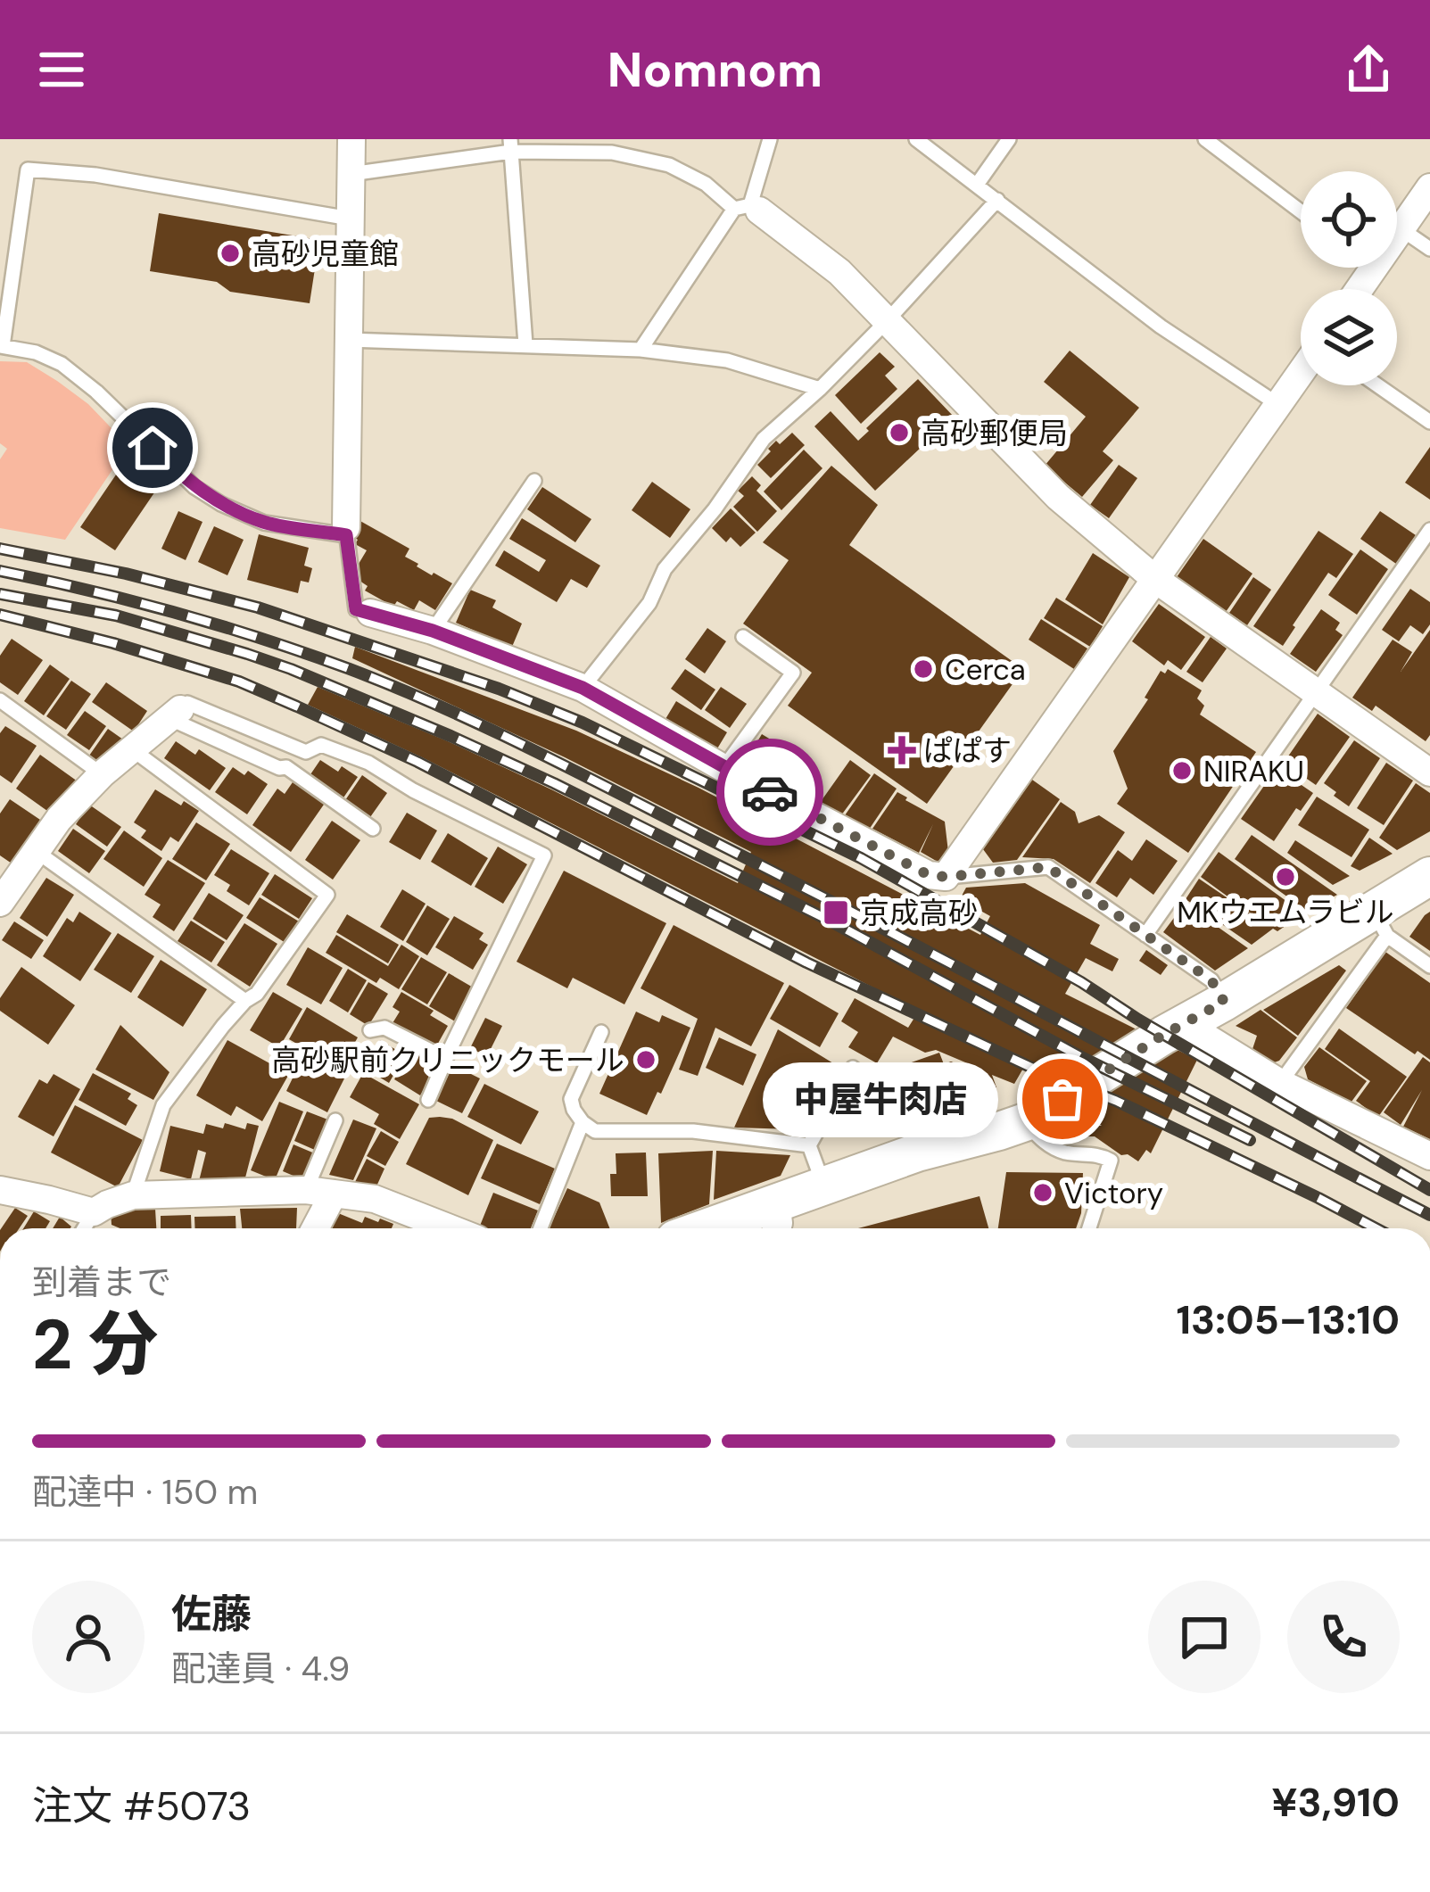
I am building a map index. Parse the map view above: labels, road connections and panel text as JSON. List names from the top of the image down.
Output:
{
  "places": {
    "other": [
      "高砂児童館",
      "高砂郵便局",
      "Cerca",
      "NIRAKU",
      "MKウエムラビル",
      "高砂駅前クリニックモール",
      "中屋牛肉店",
      "Victory"
    ],
    "health": ["ぱぱす"],
    "transit": ["京成高砂"]
  },
  "page": {
    "header": "Nomnom",
    "bubble": "中屋牛肉店",
    "heading": ["2 分", "到着まで", "13:05–13:10"],
    "panel": [
      "佐藤",
      "配達員 · 4.9",
      "注文 #5073",
      "¥3,910"
    ],
    "bar": "配達中 · 150 m"
  }
}
